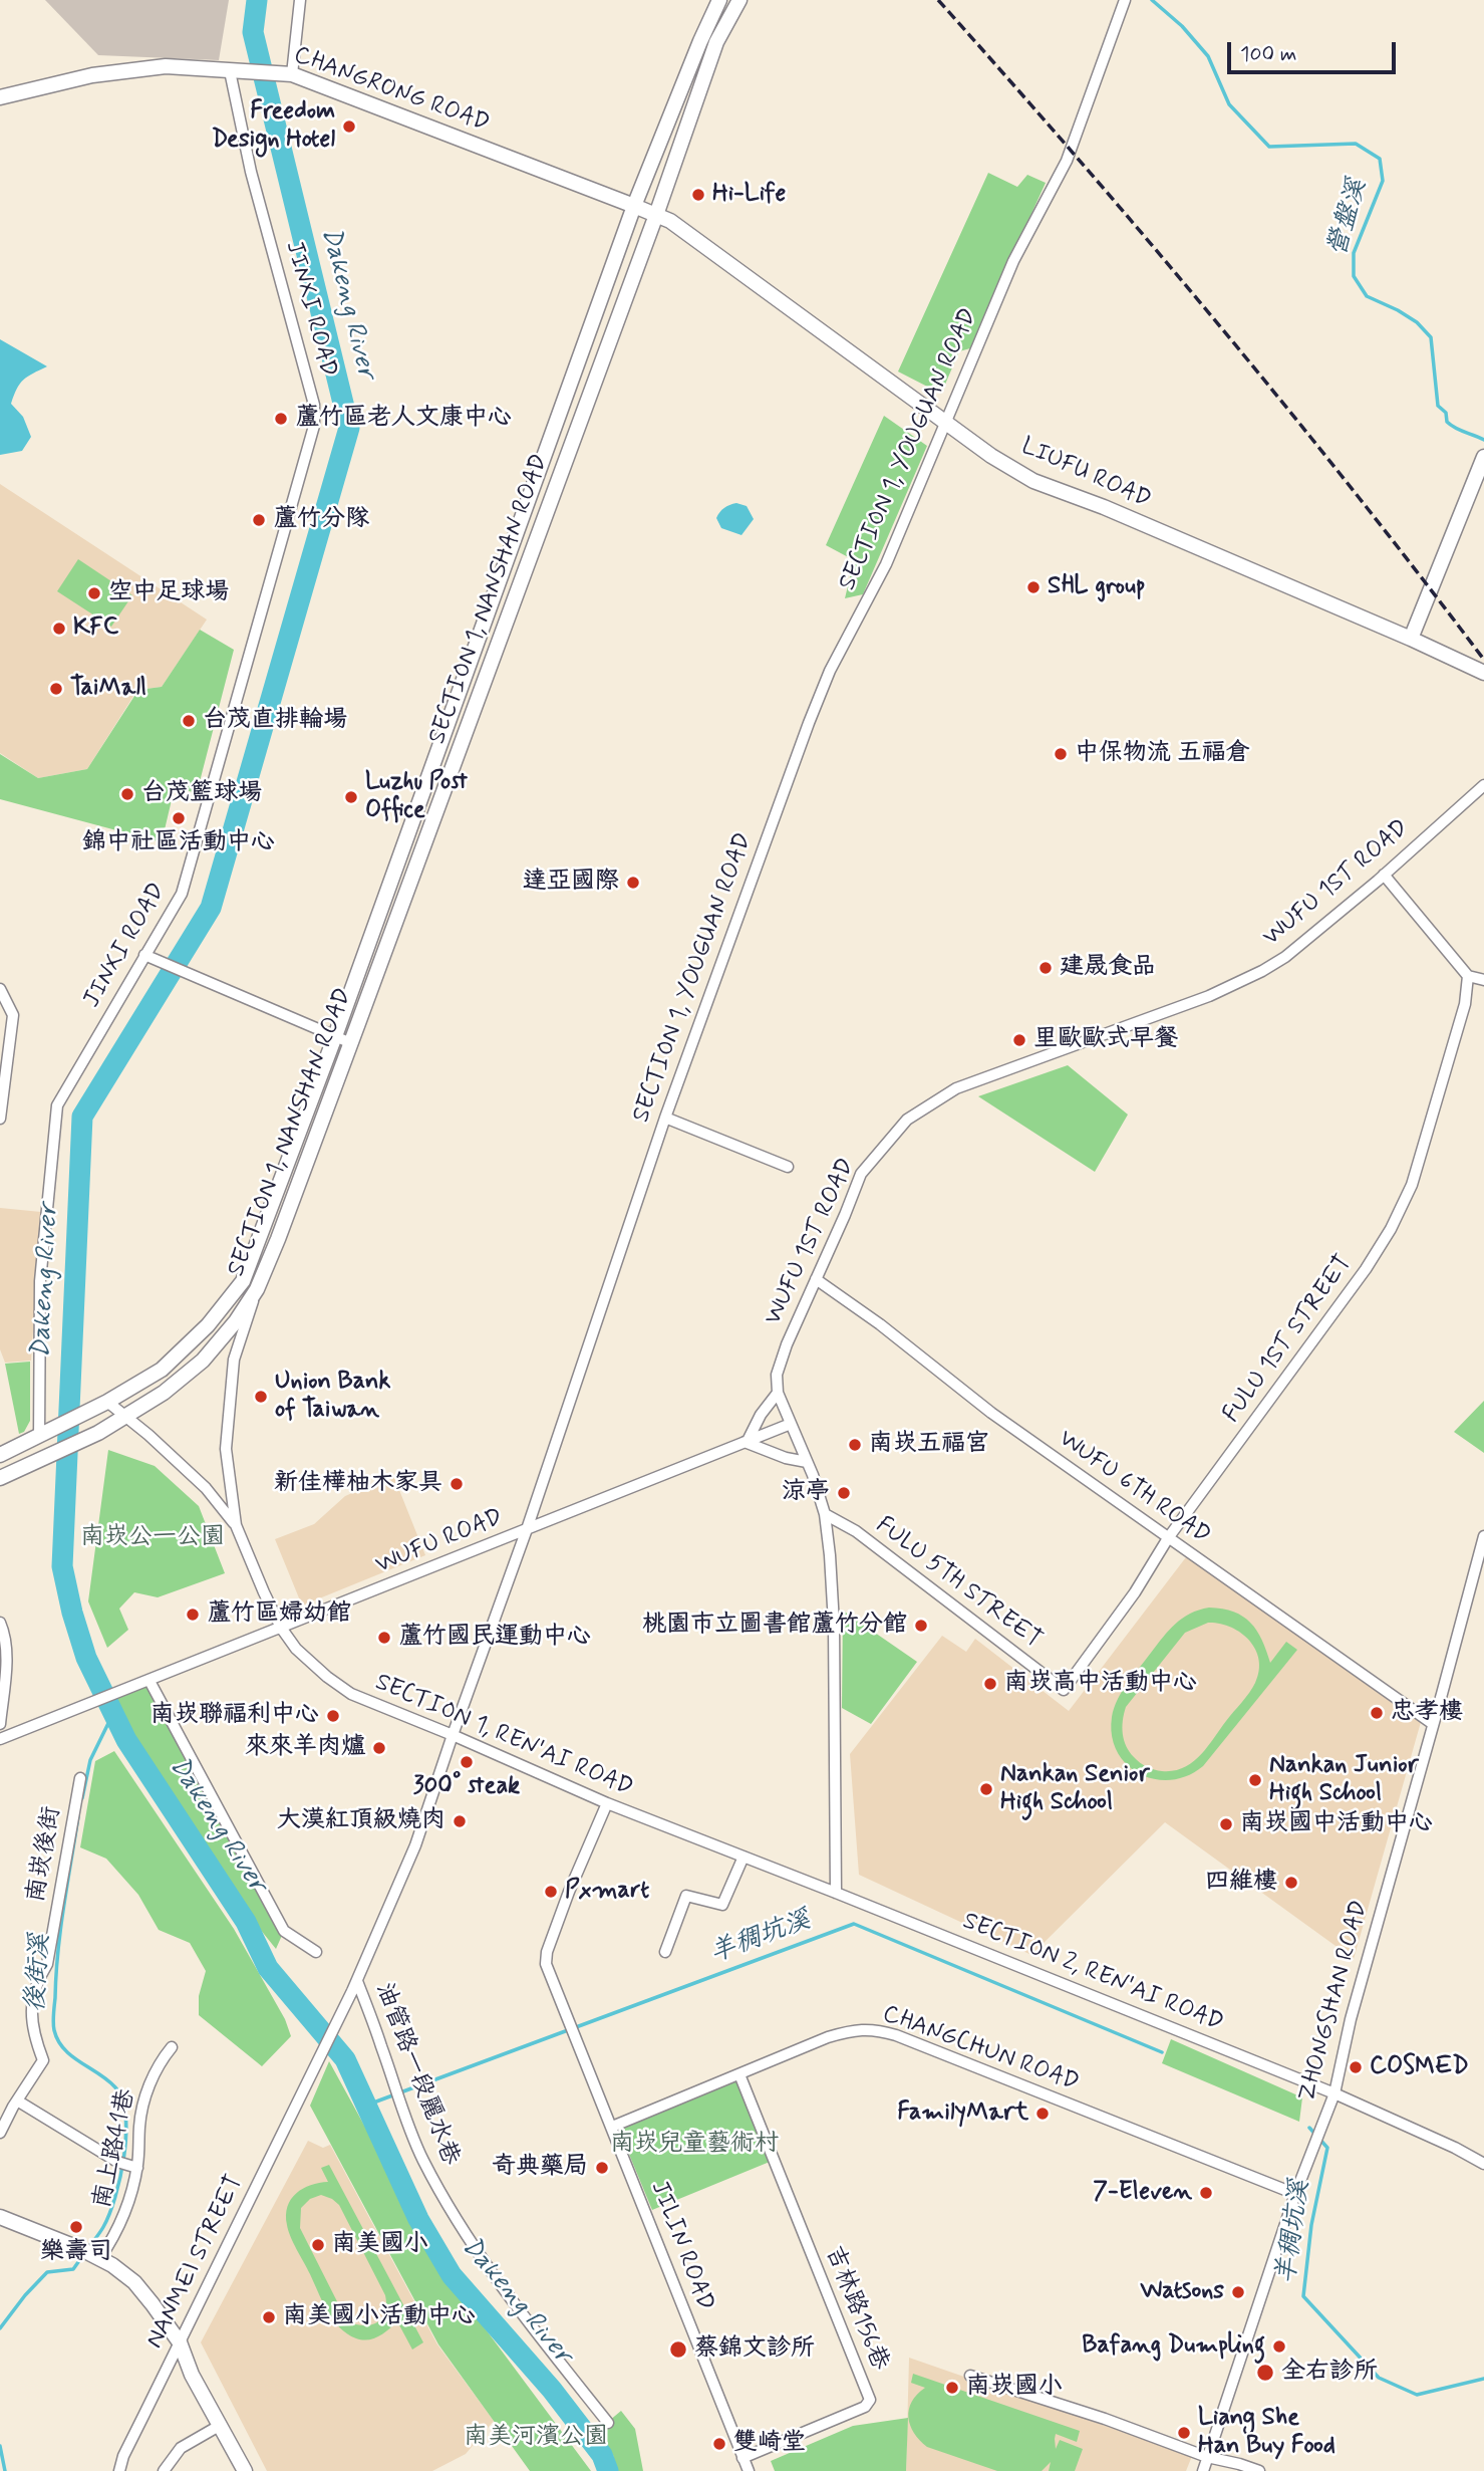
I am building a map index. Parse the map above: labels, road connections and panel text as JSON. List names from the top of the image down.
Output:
{
  "streets": {
    "street": [
      "CHANGRONG ROAD",
      "JINXI ROAD",
      "SECTION 1, YOUGUAN ROAD",
      "LIUFU ROAD",
      "SECTION 1, NANSHAN ROAD",
      "WUFU 1ST ROAD",
      "FULU 1ST STREET",
      "WUFU 6TH ROAD",
      "WUFU ROAD",
      "FULU 5TH STREET",
      "SECTION 1, REN'AI ROAD",
      "南崁後街",
      "SECTION 2, REN'AI ROAD",
      "ZHONGSHAN ROAD",
      "CHANGCHUN ROAD",
      "油管路一段麗水巷",
      "南上路41巷",
      "JILIN ROAD",
      "NANMEI STREET",
      "吉林路156巷"
    ]
  },
  "crossings": [
    ["CHANGRONG ROAD", "JINXI ROAD"],
    ["CHANGRONG ROAD", "LIUFU ROAD"],
    ["CHANGRONG ROAD", "SECTION 1, NANSHAN ROAD"],
    ["JINXI ROAD", "SECTION 1, NANSHAN ROAD"],
    ["SECTION 1, YOUGUAN ROAD", "LIUFU ROAD"],
    ["SECTION 1, YOUGUAN ROAD", "WUFU ROAD"],
    ["SECTION 1, YOUGUAN ROAD", "SECTION 1, REN'AI ROAD"],
    ["SECTION 1, YOUGUAN ROAD", "油管路一段麗水巷"],
    ["SECTION 1, YOUGUAN ROAD", "NANMEI STREET"],
    ["LIUFU ROAD", "SECTION 1, NANSHAN ROAD"],
    ["SECTION 1, NANSHAN ROAD", "SECTION 1, REN'AI ROAD"],
    ["WUFU 1ST ROAD", "WUFU 6TH ROAD"],
    ["FULU 1ST STREET", "WUFU 6TH ROAD"],
    ["FULU 1ST STREET", "FULU 5TH STREET"],
    ["WUFU 6TH ROAD", "ZHONGSHAN ROAD"],
    ["WUFU ROAD", "SECTION 1, REN'AI ROAD"],
    ["SECTION 1, REN'AI ROAD", "SECTION 2, REN'AI ROAD"],
    ["SECTION 1, REN'AI ROAD", "JILIN ROAD"],
    ["SECTION 2, REN'AI ROAD", "ZHONGSHAN ROAD"],
    ["ZHONGSHAN ROAD", "CHANGCHUN ROAD"],
    ["CHANGCHUN ROAD", "JILIN ROAD"],
    ["CHANGCHUN ROAD", "吉林路156巷"],
    ["油管路一段麗水巷", "NANMEI STREET"],
    ["JILIN ROAD", "吉林路156巷"]
  ],
  "water": [
    "營盤溪",
    "Dakeng River",
    "羊稠坑溪",
    "後街溪"
  ],
  "parks": ["南崁公一公園", "南崁兒童藝術村", "南美河濱公園"],
  "places": [
    "Freedom Design Hotel",
    "Hi-Life",
    "蘆竹區老人文康中心",
    "蘆竹分隊",
    "SHL group",
    "空中足球場",
    "KFC",
    "TaiMall",
    "台茂直排輪場",
    "中保物流 五福倉",
    "台茂籃球場",
    "Luzhu Post Office",
    "錦中社區活動中心",
    "達亞國際",
    "建晟食品",
    "里歐歐式早餐",
    "Union Bank of Taiwan",
    "南崁五福宮",
    "新佳樺柚木家具",
    "涼亭",
    "蘆竹區婦幼館",
    "桃園市立圖書館蘆竹分館",
    "蘆竹國民運動中心",
    "南崁高中活動中心",
    "忠孝樓",
    "南崁聯福利中心",
    "來來羊肉爐",
    "300° steak",
    "Nankan Junior High School",
    "Nankan Senior High School",
    "大漠紅頂級燒肉",
    "南崁國中活動中心",
    "四維樓",
    "Pxmart",
    "COSMED",
    "FamilyMart",
    "奇典藥局",
    "7-Eleven",
    "樂壽司",
    "南美國小",
    "Watsons",
    "南美國小活動中心",
    "Bafang Dumpling",
    "蔡錦文診所",
    "全右診所",
    "南崁國小",
    "Liang She Han Buy Food",
    "雙崎堂"
  ],
  "scale_bar": "100 m"
}
